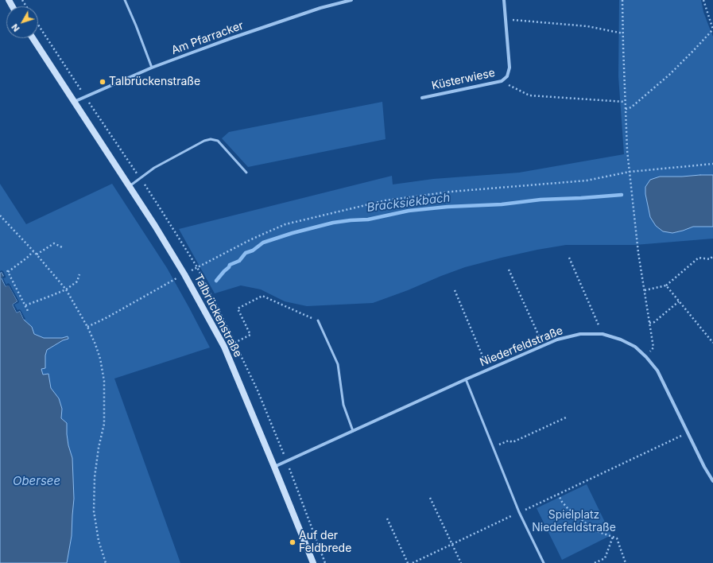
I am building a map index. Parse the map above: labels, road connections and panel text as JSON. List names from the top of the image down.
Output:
{
  "streets": {
    "main road": ["Talbrückenstraße"],
    "street": ["Am Pfarracker", "Küsterwiese", "Niederfeldstraße"]
  },
  "crossings": [
    ["Am Pfarracker", "Talbrückenstraße"],
    ["Talbrückenstraße", "Niederfeldstraße"]
  ],
  "water": ["Bracksiekbach", "Obersee"],
  "parks": ["Spielplatz Niedefeldstraße"],
  "places": ["Talbrückenstraße", "Auf der Feldbrede"],
  "north": "bottom left"
}
